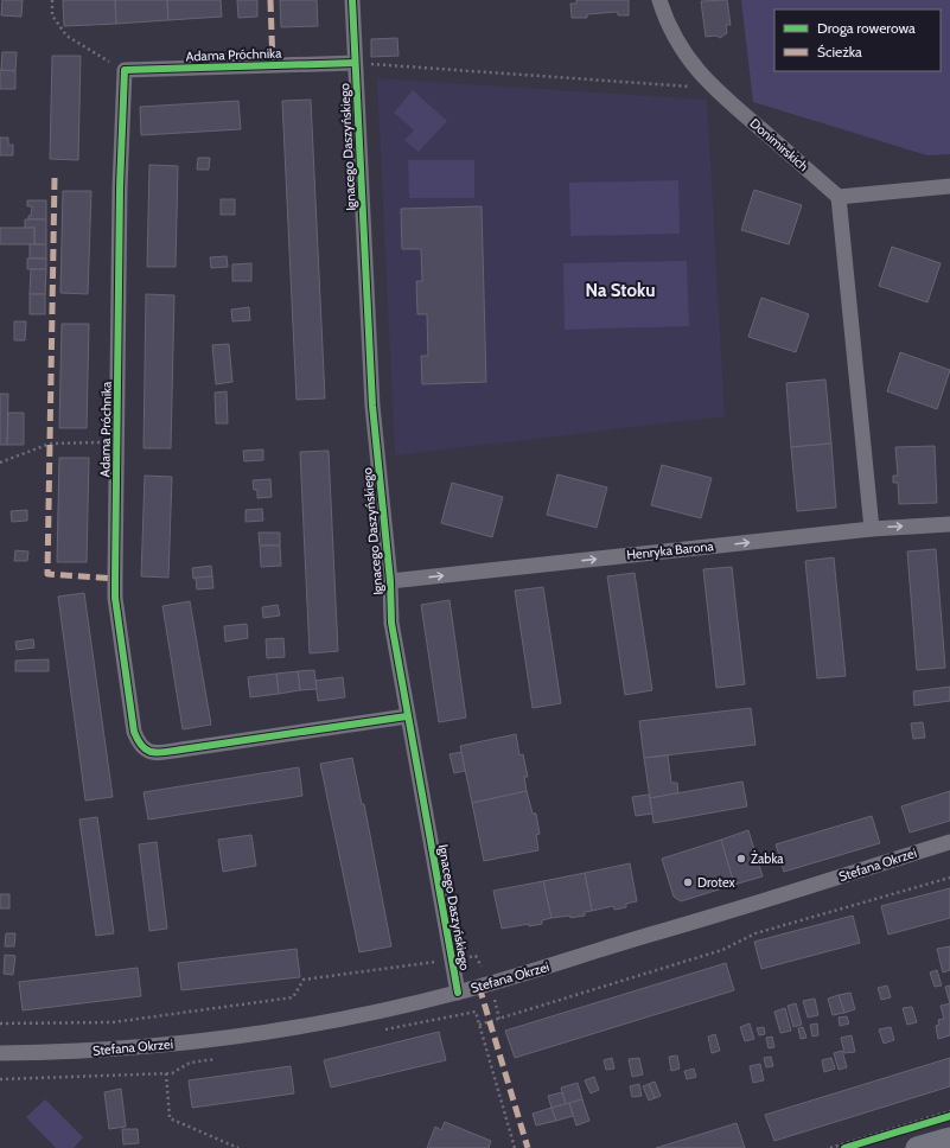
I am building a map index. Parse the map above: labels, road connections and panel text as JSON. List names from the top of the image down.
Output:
{
  "streets": {
    "street": [
      "Adama Próchnika",
      "Donimirskich",
      "Ignacego Daszyńskiego",
      "Henryka Barona",
      "Stefana Okrzei"
    ]
  },
  "crossings": [
    ["Adama Próchnika", "Ignacego Daszyńskiego"],
    ["Ignacego Daszyńskiego", "Henryka Barona"],
    ["Ignacego Daszyńskiego", "Stefana Okrzei"]
  ],
  "one_way": ["Henryka Barona"],
  "districts": ["Na Stoku"],
  "places": ["Żabka", "Drotex"],
  "legend": ["Droga rowerowa", "Ścieżka"]
}
